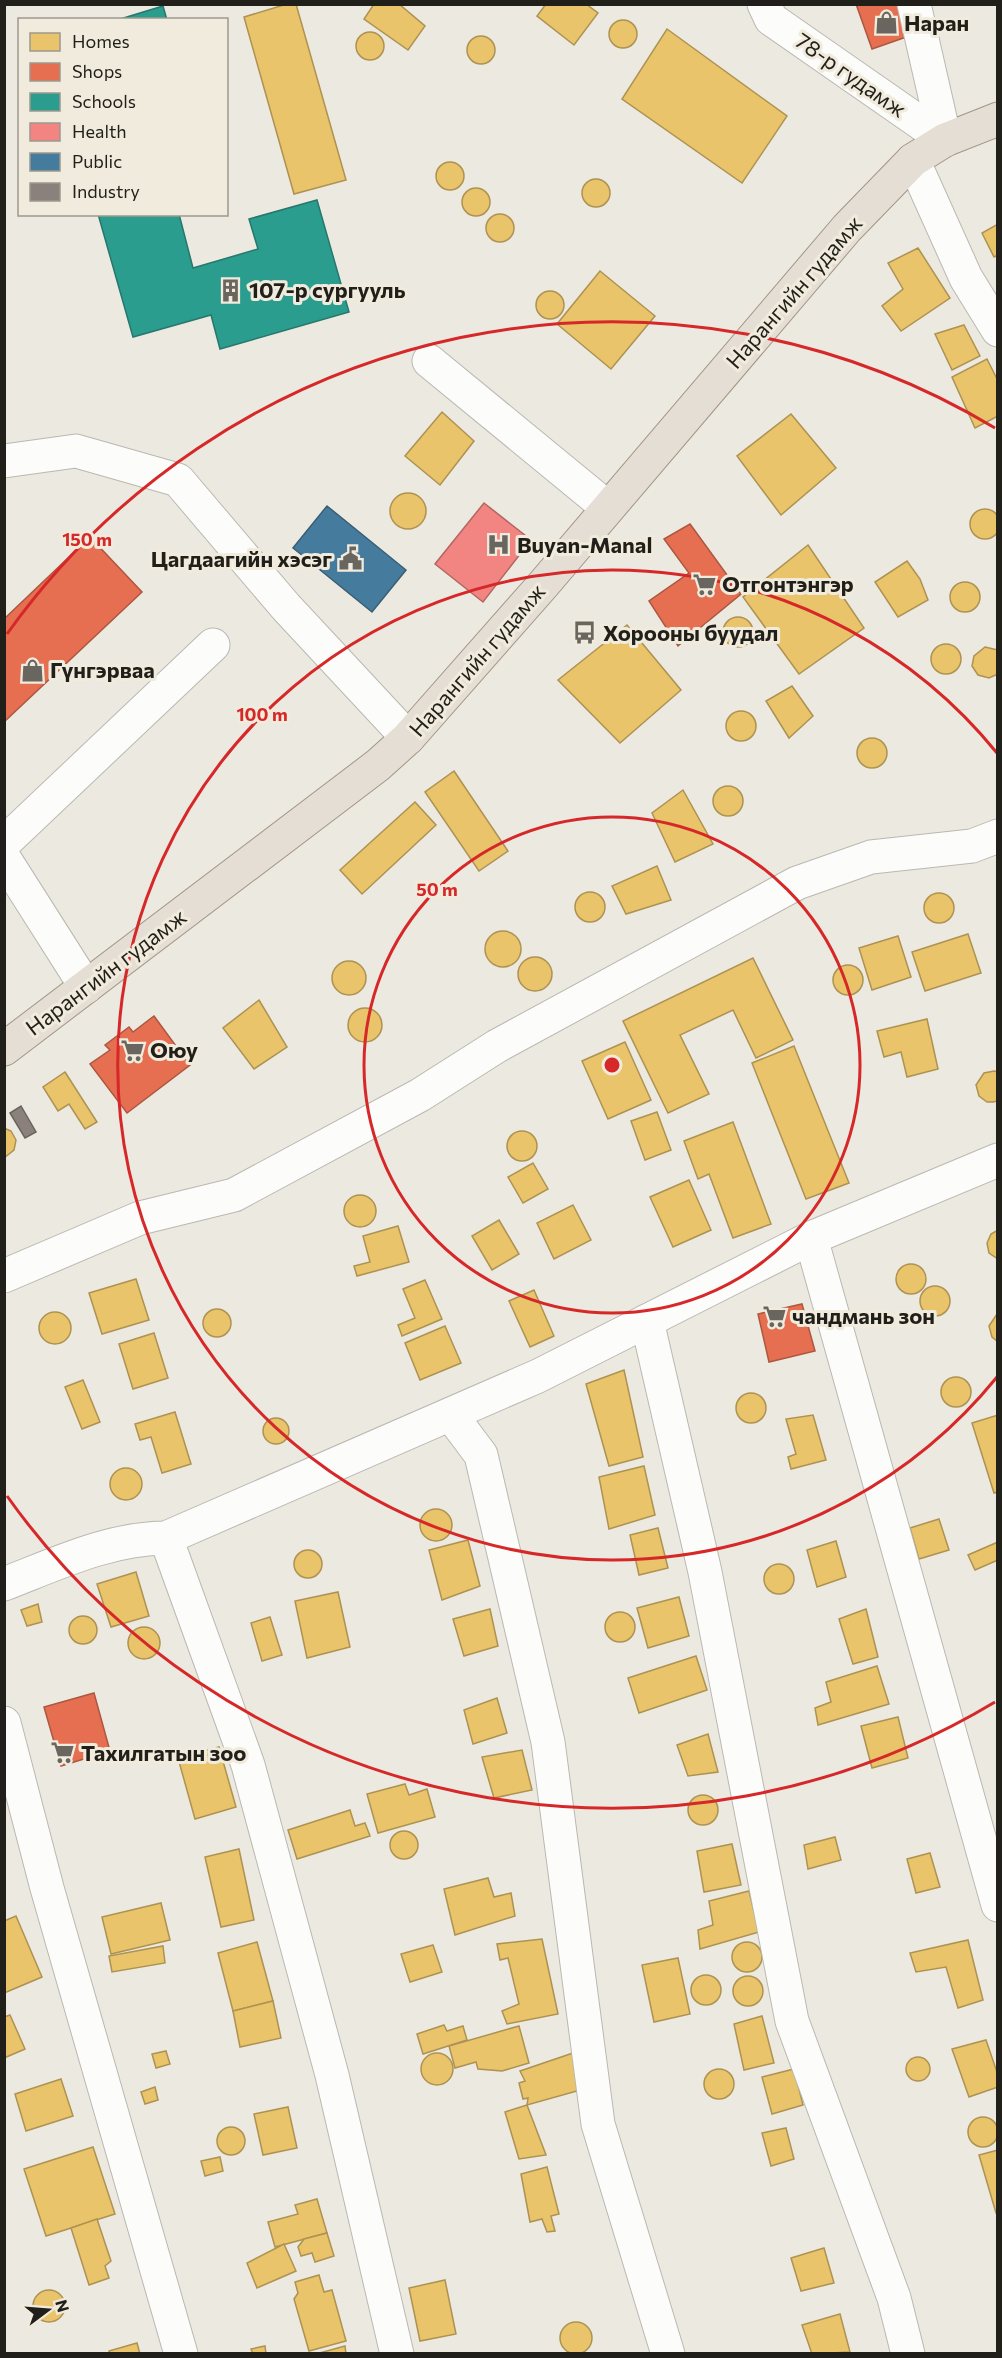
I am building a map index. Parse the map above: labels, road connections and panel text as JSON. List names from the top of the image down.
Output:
{
  "streets": {
    "main road": ["Нарангийн гудамж"],
    "street": ["78-р гудамж"]
  },
  "crossings": [
    ["78-р гудамж", "Нарангийн гудамж"]
  ],
  "places": {
    "shop": ["Наран", "Гүнгэрваа"],
    "building": ["107-р сургууль"],
    "hospital": ["Buyan-Manal"],
    "public building": ["Цагдаагийн хэсэг"],
    "supermarket": [
      "Отгонтэнгэр",
      "Оюу",
      "чандмань зон",
      "Тахилгатын зоо"
    ],
    "bus stop": ["Хорооны буудал"]
  },
  "legend": [
    "Homes",
    "Shops",
    "Schools",
    "Health",
    "Public",
    "Industry"
  ],
  "north": "right",
  "rings": ["150 m", "100 m", "50 m"]
}
